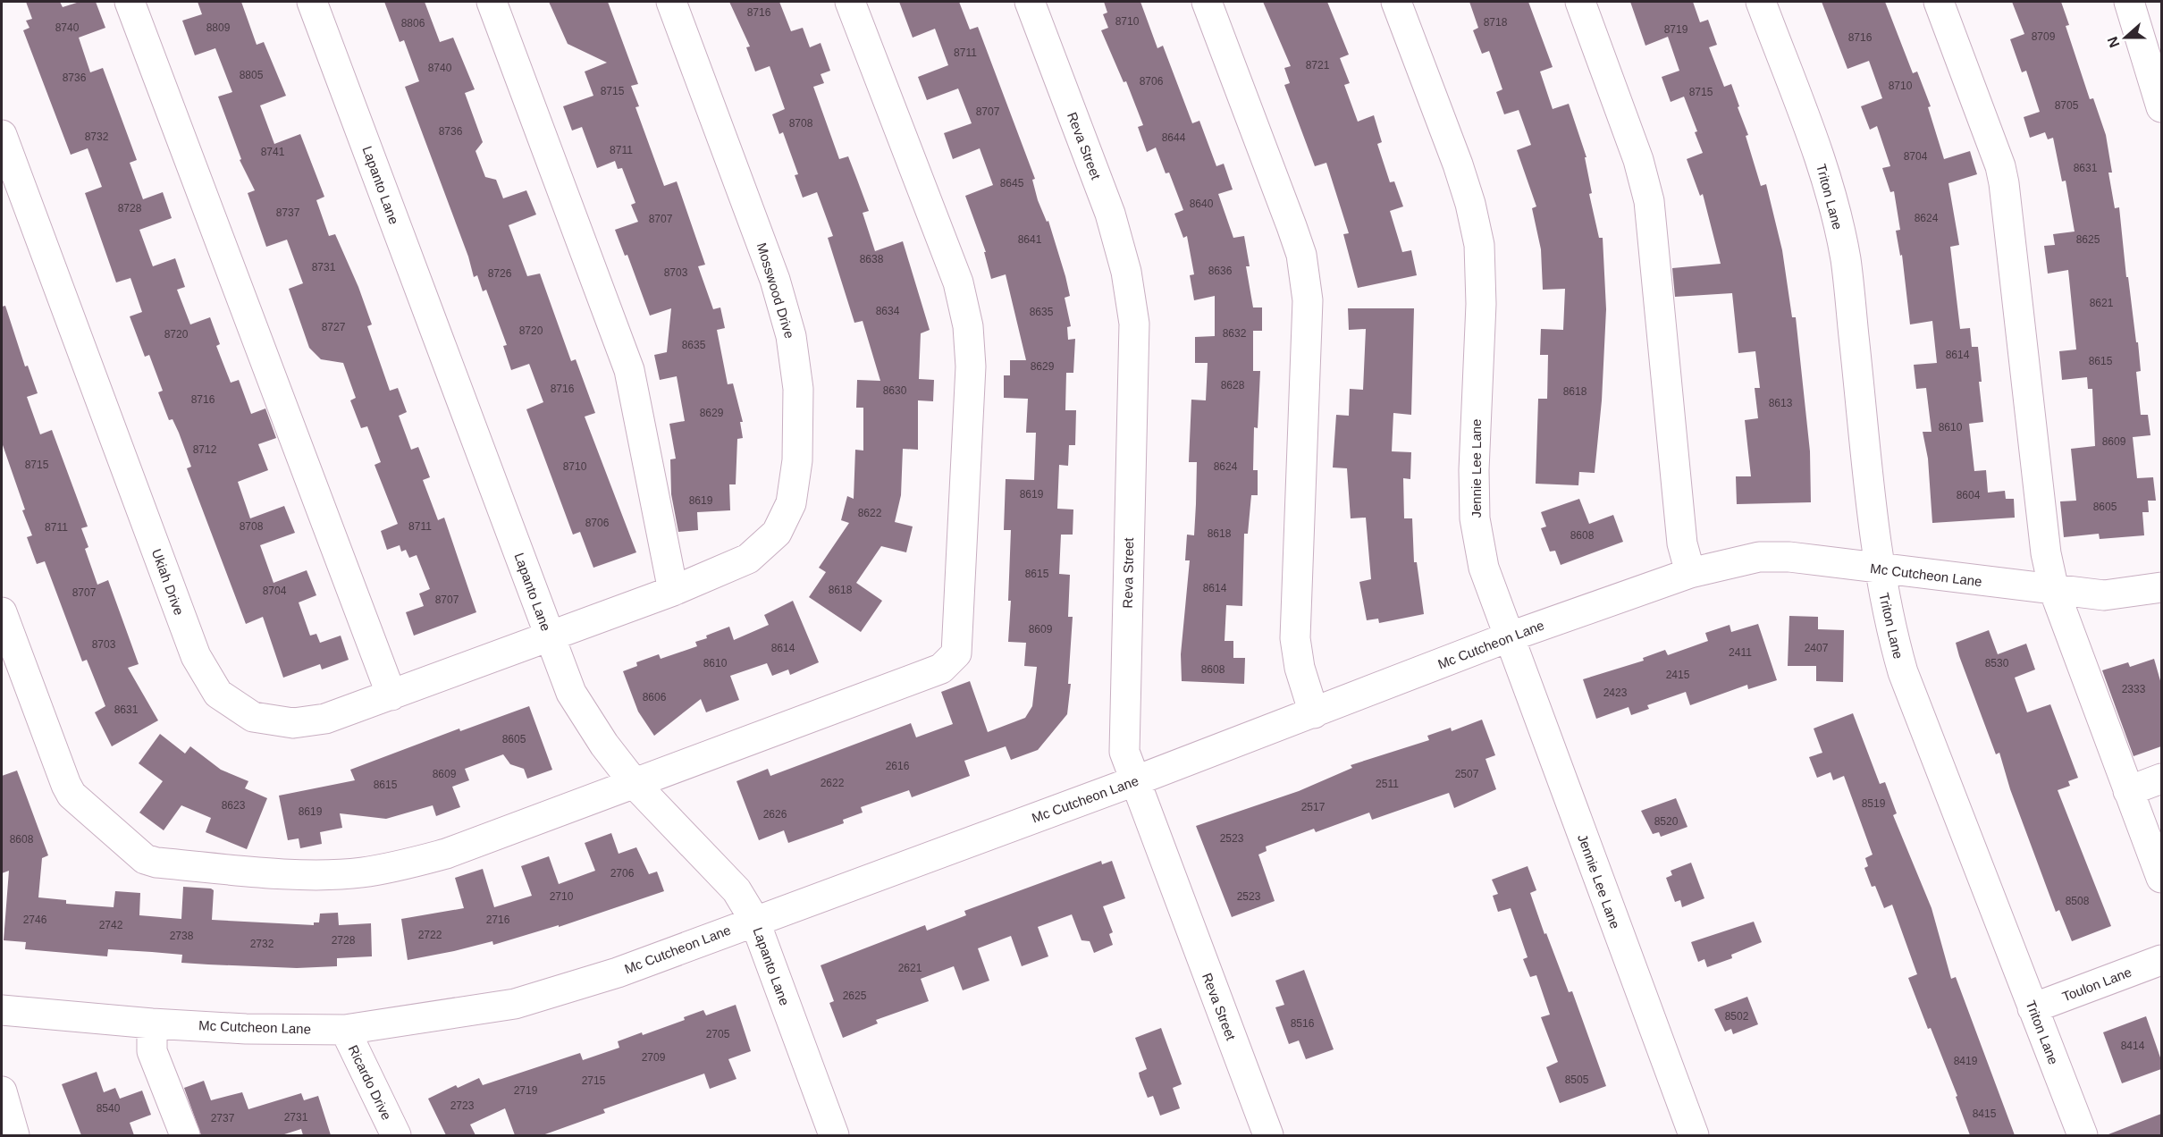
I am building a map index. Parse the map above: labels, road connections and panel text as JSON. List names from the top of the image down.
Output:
{
  "streets": {
    "street": [
      "Reva Street",
      "Lapanto Lane",
      "Triton Lane",
      "Mosswood Drive",
      "Jennie Lee Lane",
      "Mc Cutcheon Lane",
      "Ukiah Drive",
      "Toulon Lane",
      "Ricardo Drive"
    ]
  },
  "crossings": [
    ["Reva Street", "Mc Cutcheon Lane"],
    ["Lapanto Lane", "Mosswood Drive"],
    ["Lapanto Lane", "Mc Cutcheon Lane"],
    ["Lapanto Lane", "Ukiah Drive"],
    ["Triton Lane", "Mc Cutcheon Lane"],
    ["Triton Lane", "Toulon Lane"],
    ["Mosswood Drive", "Ukiah Drive"],
    ["Jennie Lee Lane", "Mc Cutcheon Lane"],
    ["Mc Cutcheon Lane", "Ricardo Drive"]
  ],
  "house_numbers": [
    "8716",
    "8710",
    "8718",
    "8806",
    "8740",
    "8809",
    "8719",
    "8709",
    "8716",
    "8711",
    "8721",
    "8740",
    "8805",
    "8736",
    "8706",
    "8710",
    "8715",
    "8715",
    "8705",
    "8707",
    "8708",
    "8736",
    "8732",
    "8644",
    "8711",
    "8741",
    "8704",
    "8631",
    "8645",
    "8640",
    "8728",
    "8737",
    "8624",
    "8707",
    "8641",
    "8625",
    "8638",
    "8731",
    "8636",
    "8703",
    "8726",
    "8621",
    "8634",
    "8635",
    "8727",
    "8720",
    "8632",
    "8720",
    "8635",
    "8614",
    "8615",
    "8629",
    "8628",
    "8716",
    "8630",
    "8618",
    "8716",
    "8613",
    "8629",
    "8610",
    "8609",
    "8712",
    "8715",
    "8710",
    "8624",
    "8619",
    "8604",
    "8619",
    "8605",
    "8622",
    "8706",
    "8708",
    "8711",
    "8711",
    "8618",
    "8608",
    "8615",
    "8614",
    "8618",
    "8704",
    "8707",
    "8707",
    "8609",
    "8703",
    "8614",
    "2407",
    "2411",
    "8610",
    "8530",
    "8608",
    "2415",
    "2333",
    "2423",
    "8606",
    "8631",
    "8605",
    "2616",
    "8609",
    "2507",
    "2622",
    "2511",
    "8615",
    "8519",
    "8623",
    "2517",
    "8619",
    "2626",
    "8520",
    "2523",
    "8608",
    "2706",
    "2710",
    "2523",
    "8508",
    "2746",
    "2716",
    "2742",
    "2722",
    "2738",
    "2728",
    "2732",
    "2621",
    "2625",
    "8502",
    "8516",
    "2705",
    "8414",
    "2709",
    "8419",
    "8505",
    "2715",
    "2719",
    "2723",
    "8540",
    "8415",
    "2731",
    "2737"
  ],
  "north": "left"
}
